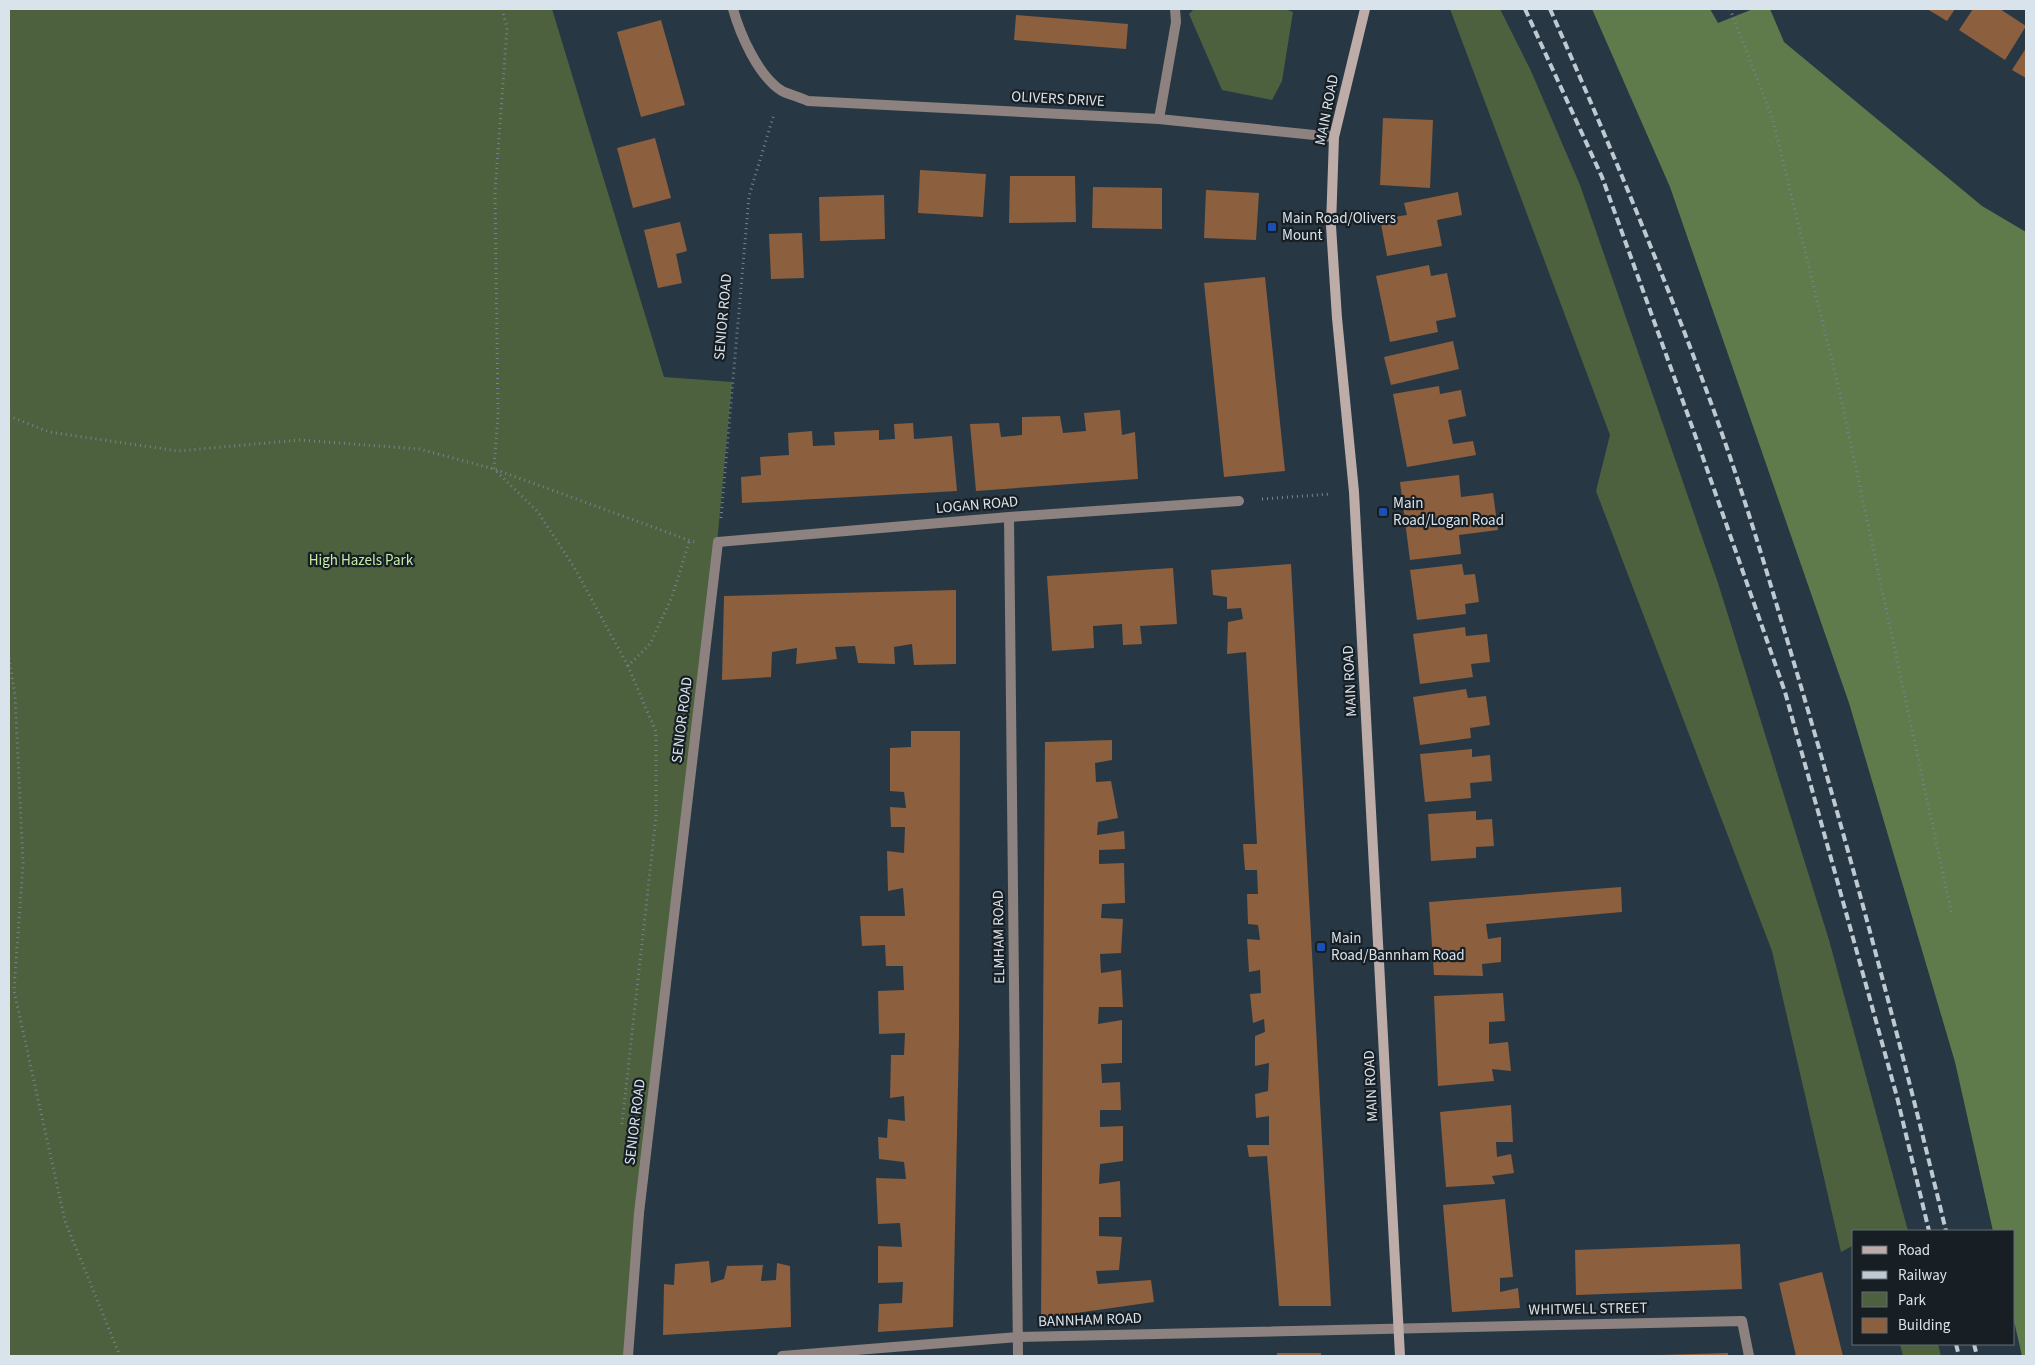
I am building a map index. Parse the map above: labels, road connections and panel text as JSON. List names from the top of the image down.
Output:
{
  "streets": {
    "main road": ["MAIN ROAD"],
    "street": [
      "OLIVERS DRIVE",
      "SENIOR ROAD",
      "LOGAN ROAD",
      "ELMHAM ROAD",
      "WHITWELL STREET",
      "BANNHAM ROAD"
    ]
  },
  "crossings": [
    ["OLIVERS DRIVE", "MAIN ROAD"],
    ["OLIVERS DRIVE", "SENIOR ROAD"],
    ["MAIN ROAD", "WHITWELL STREET"],
    ["MAIN ROAD", "BANNHAM ROAD"],
    ["SENIOR ROAD", "LOGAN ROAD"],
    ["LOGAN ROAD", "ELMHAM ROAD"],
    ["ELMHAM ROAD", "BANNHAM ROAD"],
    ["WHITWELL STREET", "BANNHAM ROAD"]
  ],
  "parks": ["High Hazels Park"],
  "places": {
    "transit": ["Main Road/Olivers Mount", "Main Road/Logan Road", "Main Road/Bannham Road"]
  },
  "legend": [
    "Road",
    "Railway",
    "Park",
    "Building"
  ]
}
